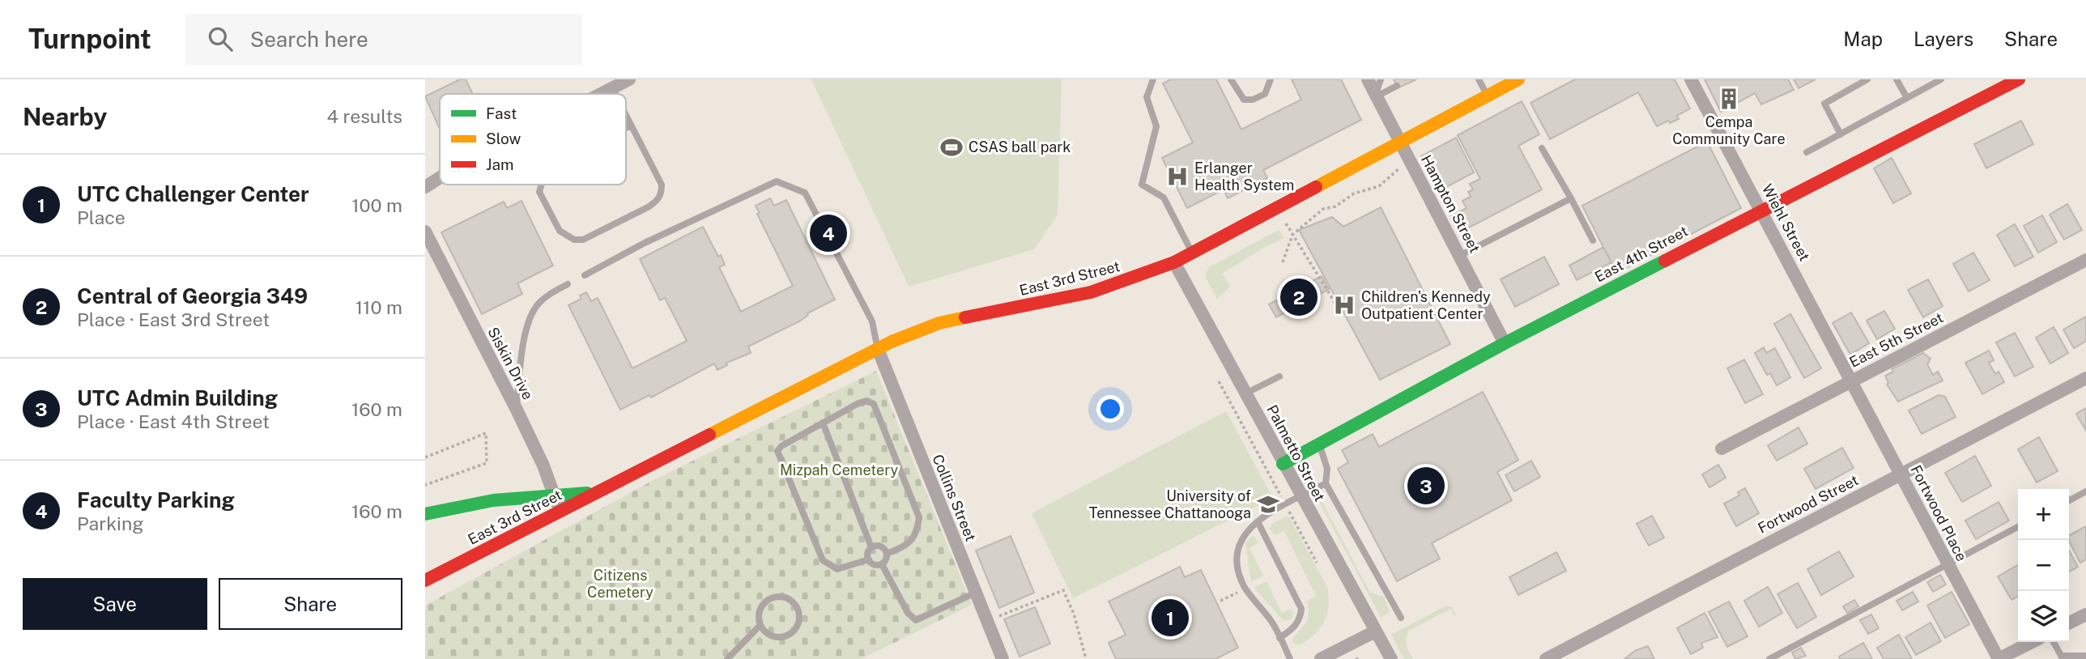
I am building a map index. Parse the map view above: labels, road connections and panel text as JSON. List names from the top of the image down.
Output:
{
  "streets": {
    "main road": ["East 4th Street", "East 3rd Street"],
    "street": [
      "Hampton Street",
      "Wiehl Street",
      "East 5th Street",
      "Siskin Drive",
      "Palmetto Street",
      "Collins Street",
      "Fortwood Street",
      "Fortwood Place"
    ]
  },
  "crossings": [
    ["Hampton Street", "East 4th Street"],
    ["Hampton Street", "East 3rd Street"],
    ["Wiehl Street", "East 4th Street"],
    ["Wiehl Street", "East 5th Street"],
    ["Wiehl Street", "Fortwood Place"],
    ["East 4th Street", "Palmetto Street"],
    ["East 3rd Street", "Siskin Drive"],
    ["East 3rd Street", "Palmetto Street"],
    ["East 3rd Street", "Collins Street"],
    ["East 5th Street", "Fortwood Place"],
    ["Fortwood Street", "Fortwood Place"]
  ],
  "parks": ["Mizpah Cemetery", "Citizens Cemetery"],
  "places": {
    "building": ["Cempa Community Care"],
    "sports": ["CSAS ball park"],
    "hospital": ["Erlanger Health System", "Children's Kennedy Outpatient Center"],
    "school or university": ["University of Tennessee Chattanooga"]
  },
  "legend": ["Fast", "Slow", "Jam"],
  "page": {
    "header": "Turnpoint",
    "search": "Search here",
    "nav": ["Map", "Layers", "Share"],
    "heading": ["Nearby", "4 results"],
    "list": [
      {
        "mark": "1",
        "name": "UTC Challenger Center",
        "note": "Place",
        "value": "100 m"
      },
      {
        "mark": "2",
        "name": "Central of Georgia 349",
        "note": "Place · East 3rd Street",
        "value": "110 m"
      },
      {
        "mark": "3",
        "name": "UTC Admin Building",
        "note": "Place · East 4th Street",
        "value": "160 m"
      },
      {
        "mark": "4",
        "name": "Faculty Parking",
        "note": "Parking",
        "value": "160 m"
      }
    ],
    "pins": [
      "4",
      "2",
      "3",
      "1"
    ],
    "map_buttons": ["+", "−"],
    "buttons": ["Save", "Share"]
  }
}
